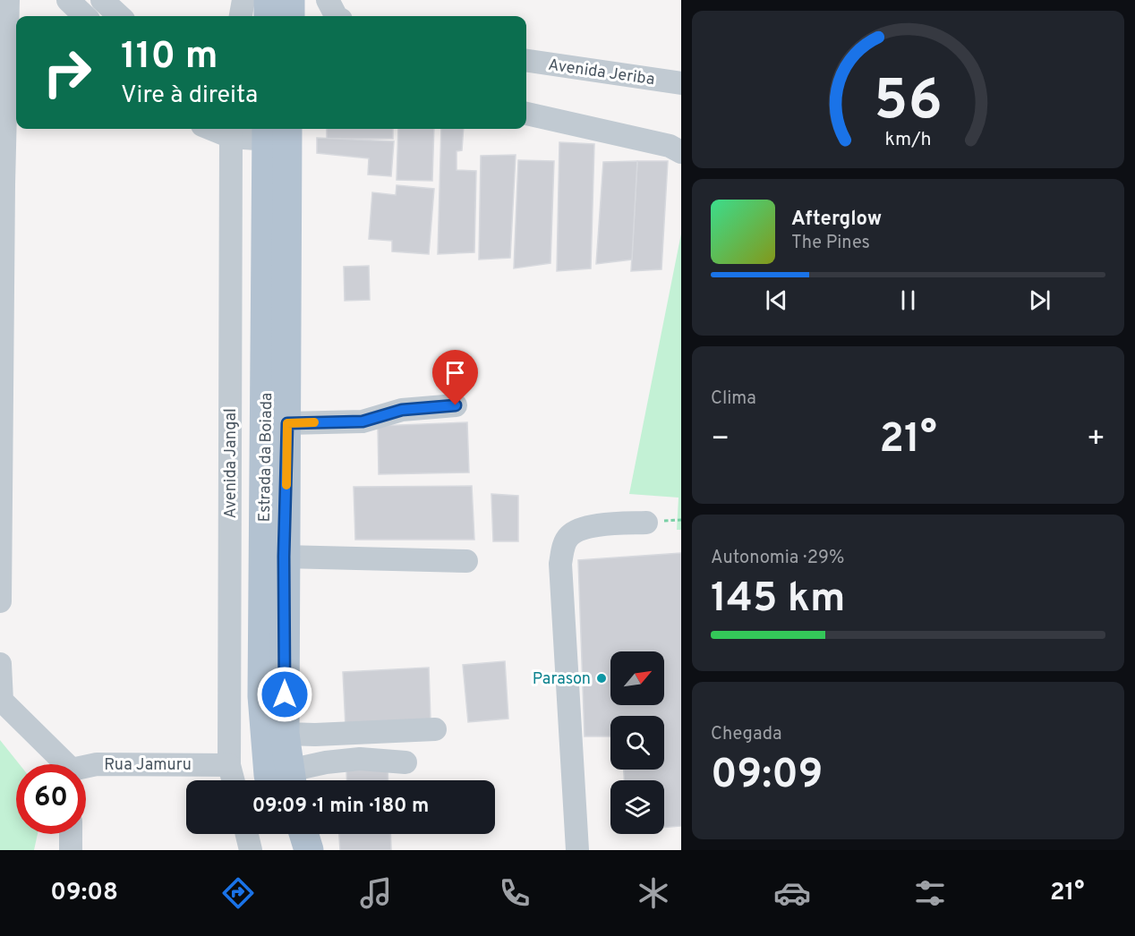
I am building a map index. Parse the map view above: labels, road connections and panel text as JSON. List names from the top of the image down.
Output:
{
  "streets": {
    "main road": ["Estrada da Boiada"],
    "street": ["Avenida Jeriba", "Avenida Jangal", "Rua Jamuru"]
  },
  "crossings": [
    ["Avenida Jangal", "Rua Jamuru"]
  ],
  "places": ["Parason"],
  "north": "top right",
  "page": {
    "turn": ["110 m", "Vire à direita"],
    "song": ["Afterglow", "The Pines"],
    "tile": [
      "Clima",
      ["Autonomia · 29%", "145 km"],
      ["Chegada", "09:09"]
    ],
    "heat": ["−", "21°", "+"],
    "limit": "60",
    "trip": "09:09 · 1 min · 180 m",
    "tabs": ["09:08", "21°"],
    "gauge": ["56", "km/h"]
  }
}
